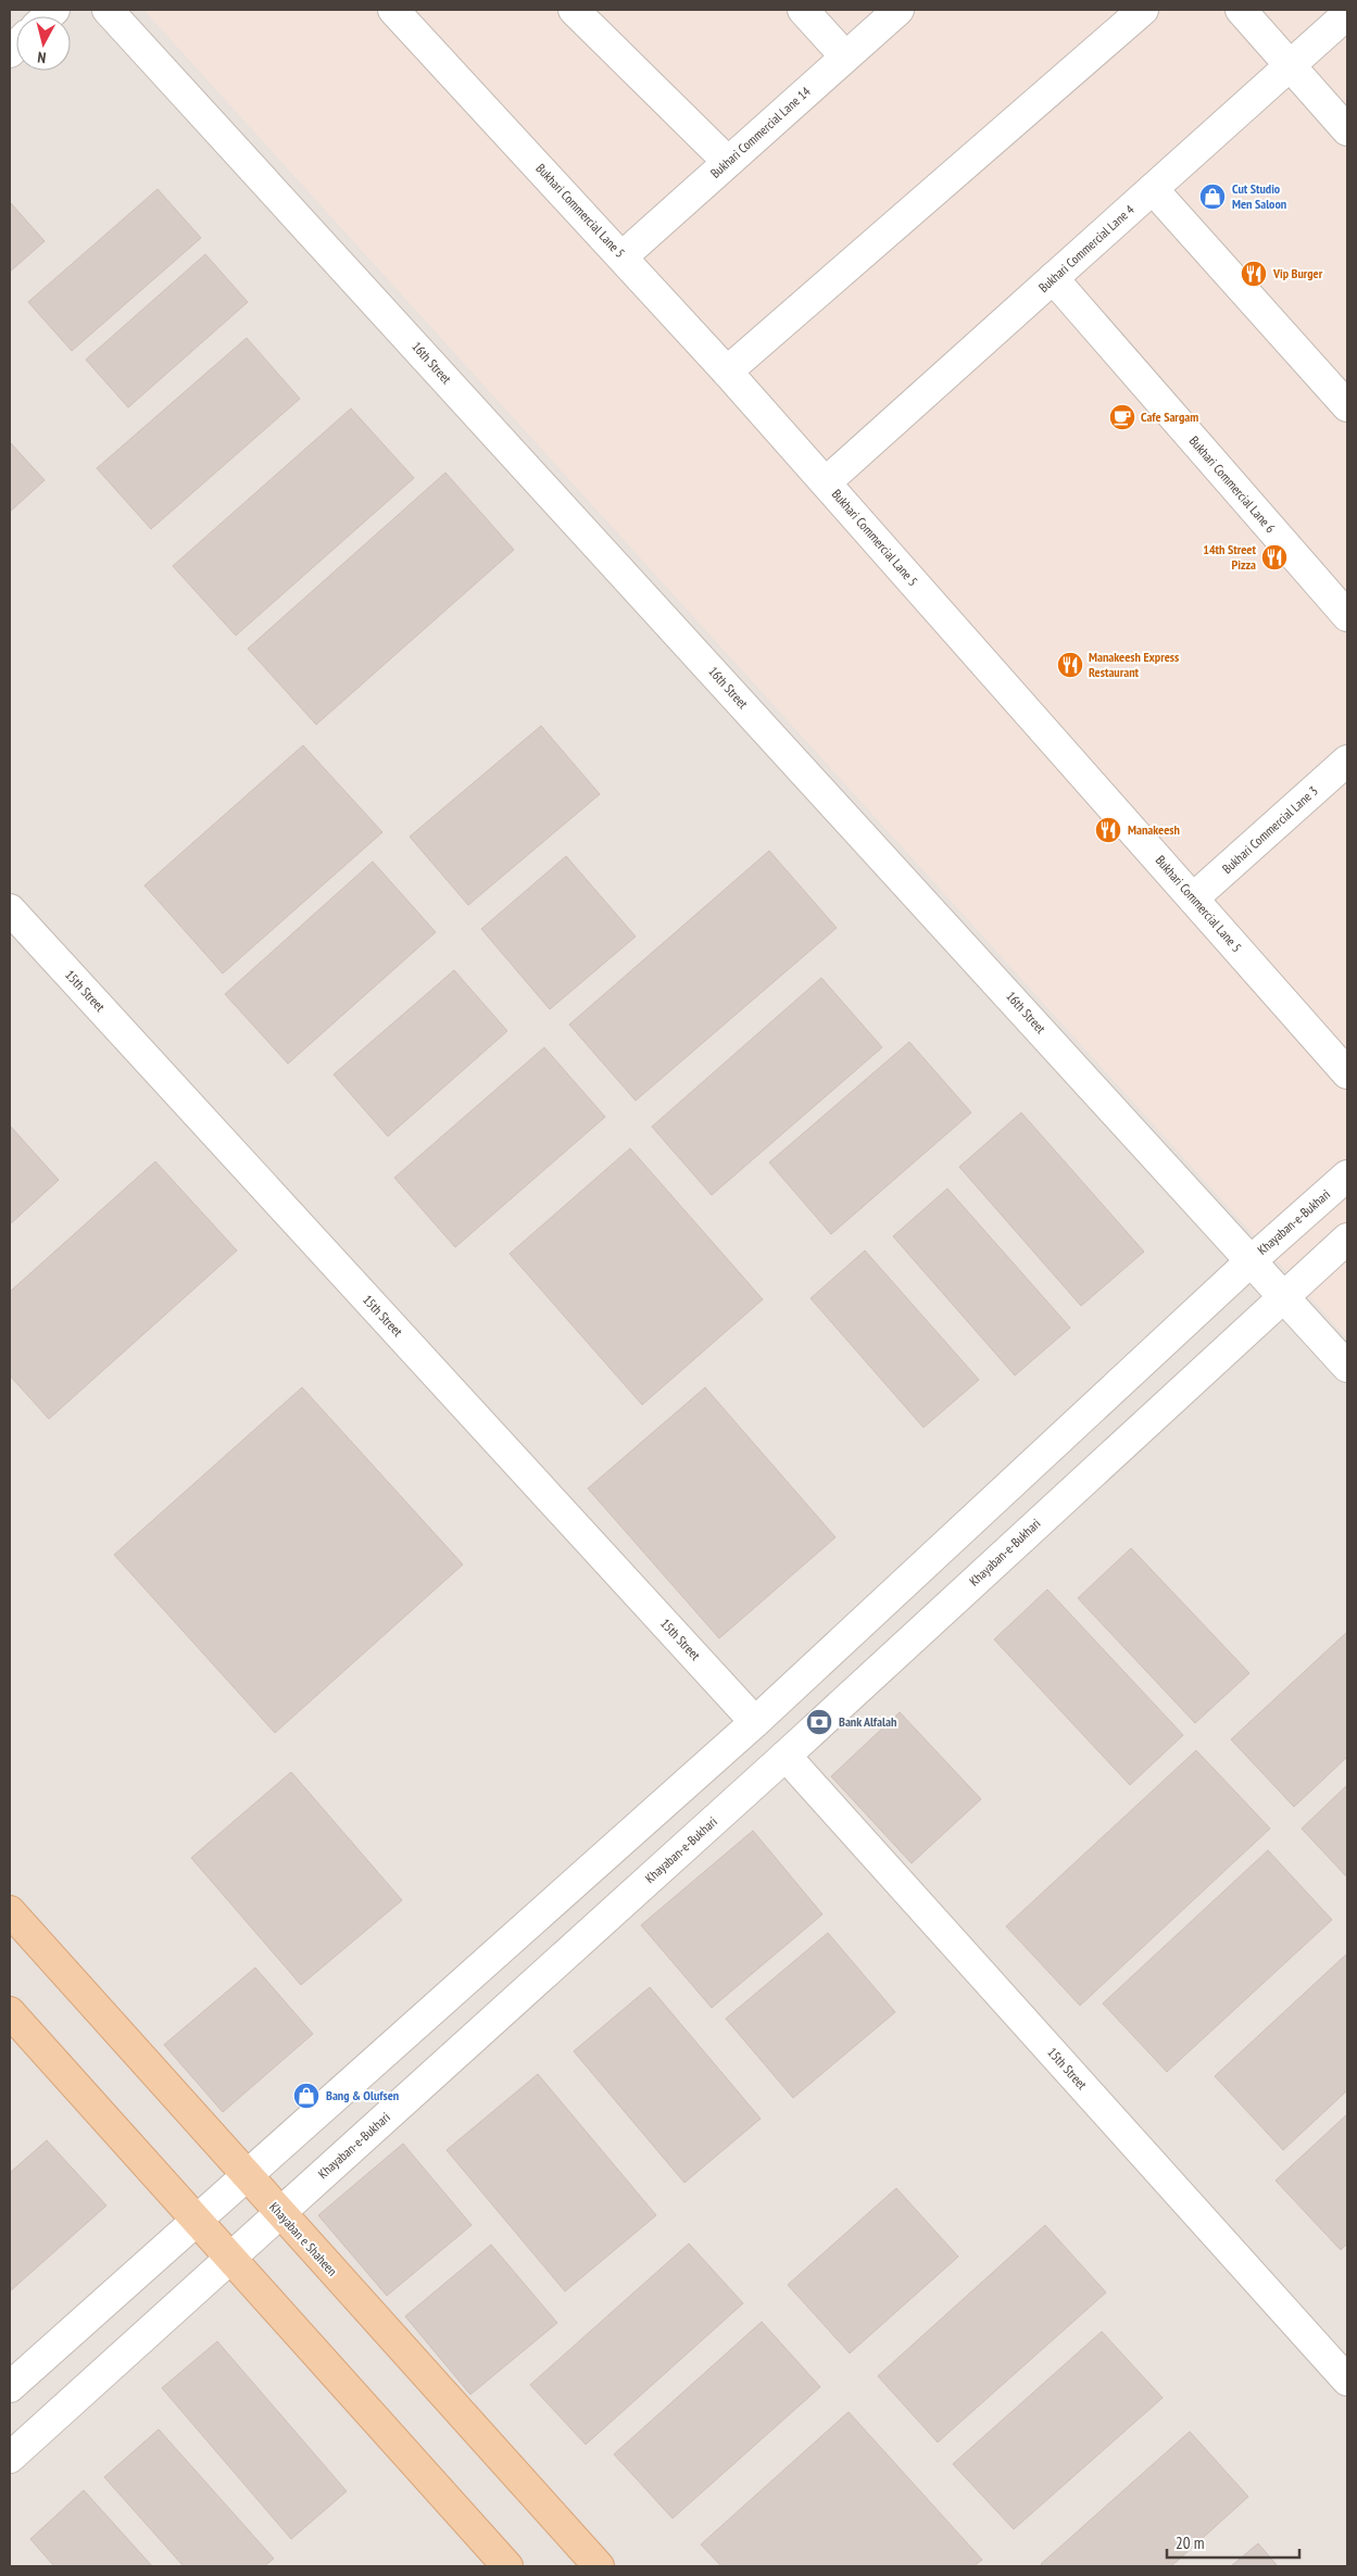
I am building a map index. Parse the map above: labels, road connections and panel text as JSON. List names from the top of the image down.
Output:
{
  "streets": {
    "main road": ["Khayaban e Shaheen"],
    "street": [
      "Bukhari Commercial Lane 14",
      "Bukhari Commercial Lane 5",
      "Bukhari Commercial Lane 4",
      "16th Street",
      "Bukhari Commercial Lane 6",
      "Bukhari Commercial Lane 3",
      "15th Street",
      "Khayaban-e-Bukhari"
    ]
  },
  "crossings": [
    ["Bukhari Commercial Lane 14", "Bukhari Commercial Lane 5"],
    ["Bukhari Commercial Lane 5", "Bukhari Commercial Lane 4"],
    ["Bukhari Commercial Lane 5", "Bukhari Commercial Lane 3"],
    ["Bukhari Commercial Lane 4", "Bukhari Commercial Lane 6"],
    ["16th Street", "Khayaban-e-Bukhari"],
    ["15th Street", "Khayaban-e-Bukhari"],
    ["Khayaban-e-Bukhari", "Khayaban e Shaheen"]
  ],
  "places": {
    "shop": ["Cut Studio Men Saloon", "Bang & Olufsen"],
    "restaurant": [
      "Vip Burger",
      "14th Street Pizza",
      "Manakeesh Express Restaurant",
      "Manakeesh"
    ],
    "cafe": ["Cafe Sargam"],
    "bank": ["Bank Alfalah"]
  },
  "scale_bar": "20 m",
  "north": "bottom"
}
